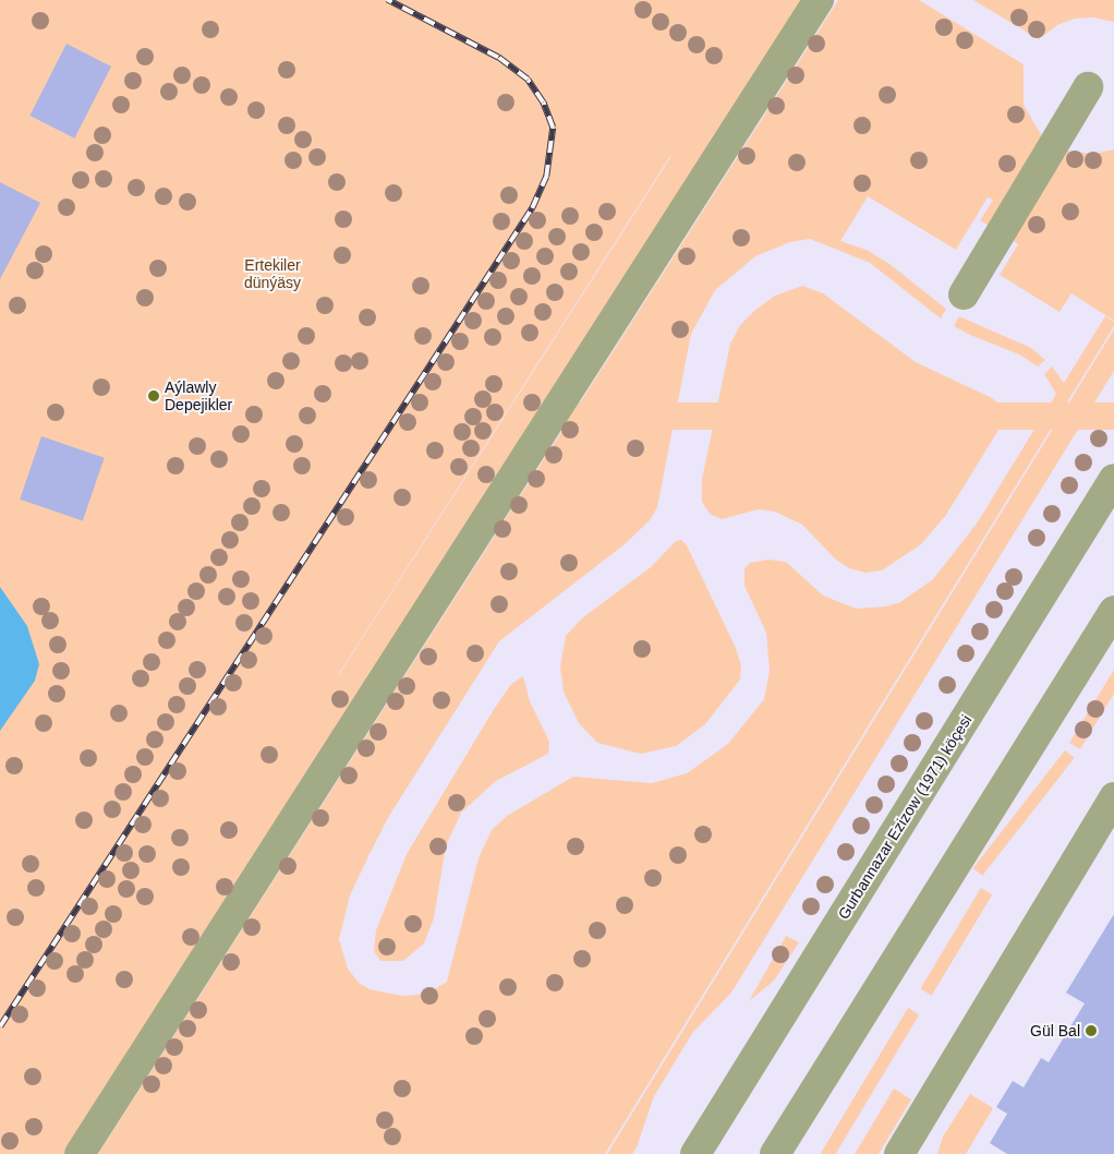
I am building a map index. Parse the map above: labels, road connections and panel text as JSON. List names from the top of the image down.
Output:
{
  "streets": {
    "street": ["Gurbannazar Ezizow (1971) köçesi"]
  },
  "parks": ["Ertekiler dünýäsy"],
  "places": ["Aýlawly Depejikler", "Gül Bal"]
}
